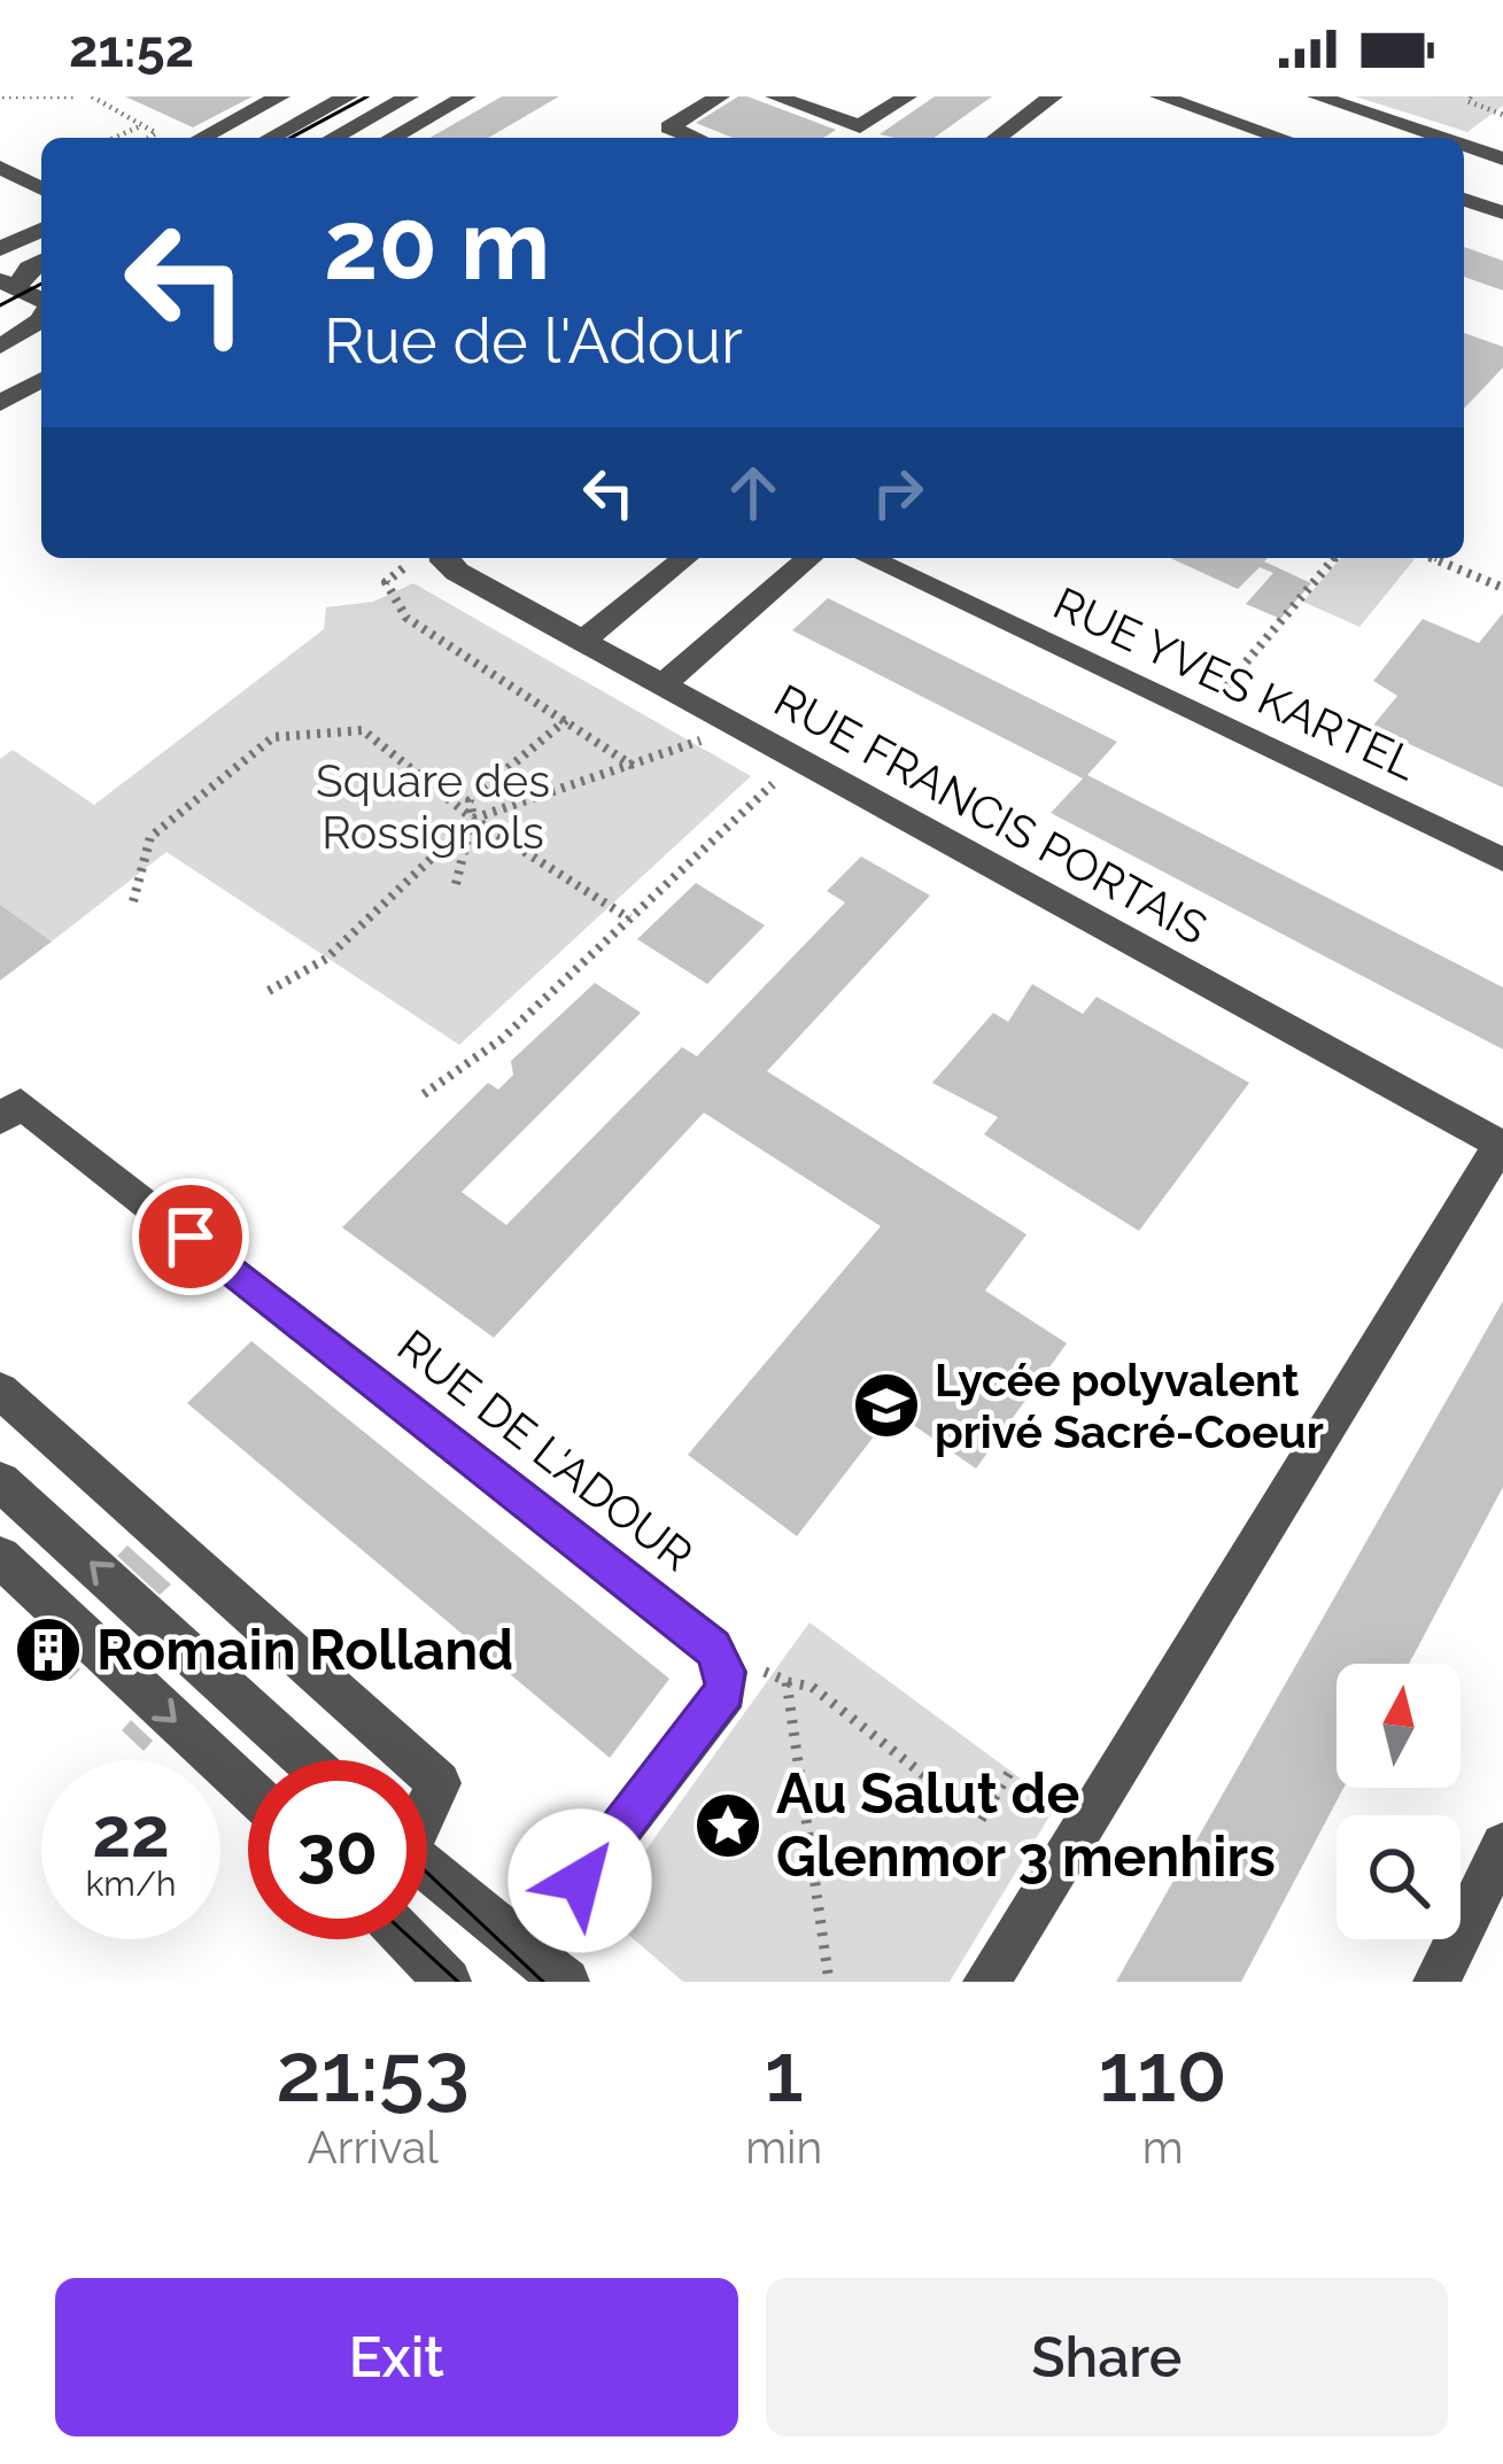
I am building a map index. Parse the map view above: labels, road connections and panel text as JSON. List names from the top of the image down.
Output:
{
  "streets": {
    "street": ["RUE YVES KARTEL", "RUE FRANCIS PORTAIS", "RUE DE L'ADOUR"]
  },
  "parks": ["Square des Rossignols"],
  "places": {
    "school or university": ["Lycée polyvalent privé Sacré-Coeur"],
    "building": ["Romain Rolland"],
    "place": ["Au Salut de Glenmor 3 menhirs"]
  },
  "north": "top",
  "page": {
    "status": "21:52",
    "turn": ["20 m", "Rue de l'Adour"],
    "speed": "22 km/h",
    "limit": "30",
    "eta": [
      "21:53",
      "Arrival",
      "1",
      "min",
      "110",
      "m"
    ],
    "buttons": ["Exit", "Share"]
  }
}
